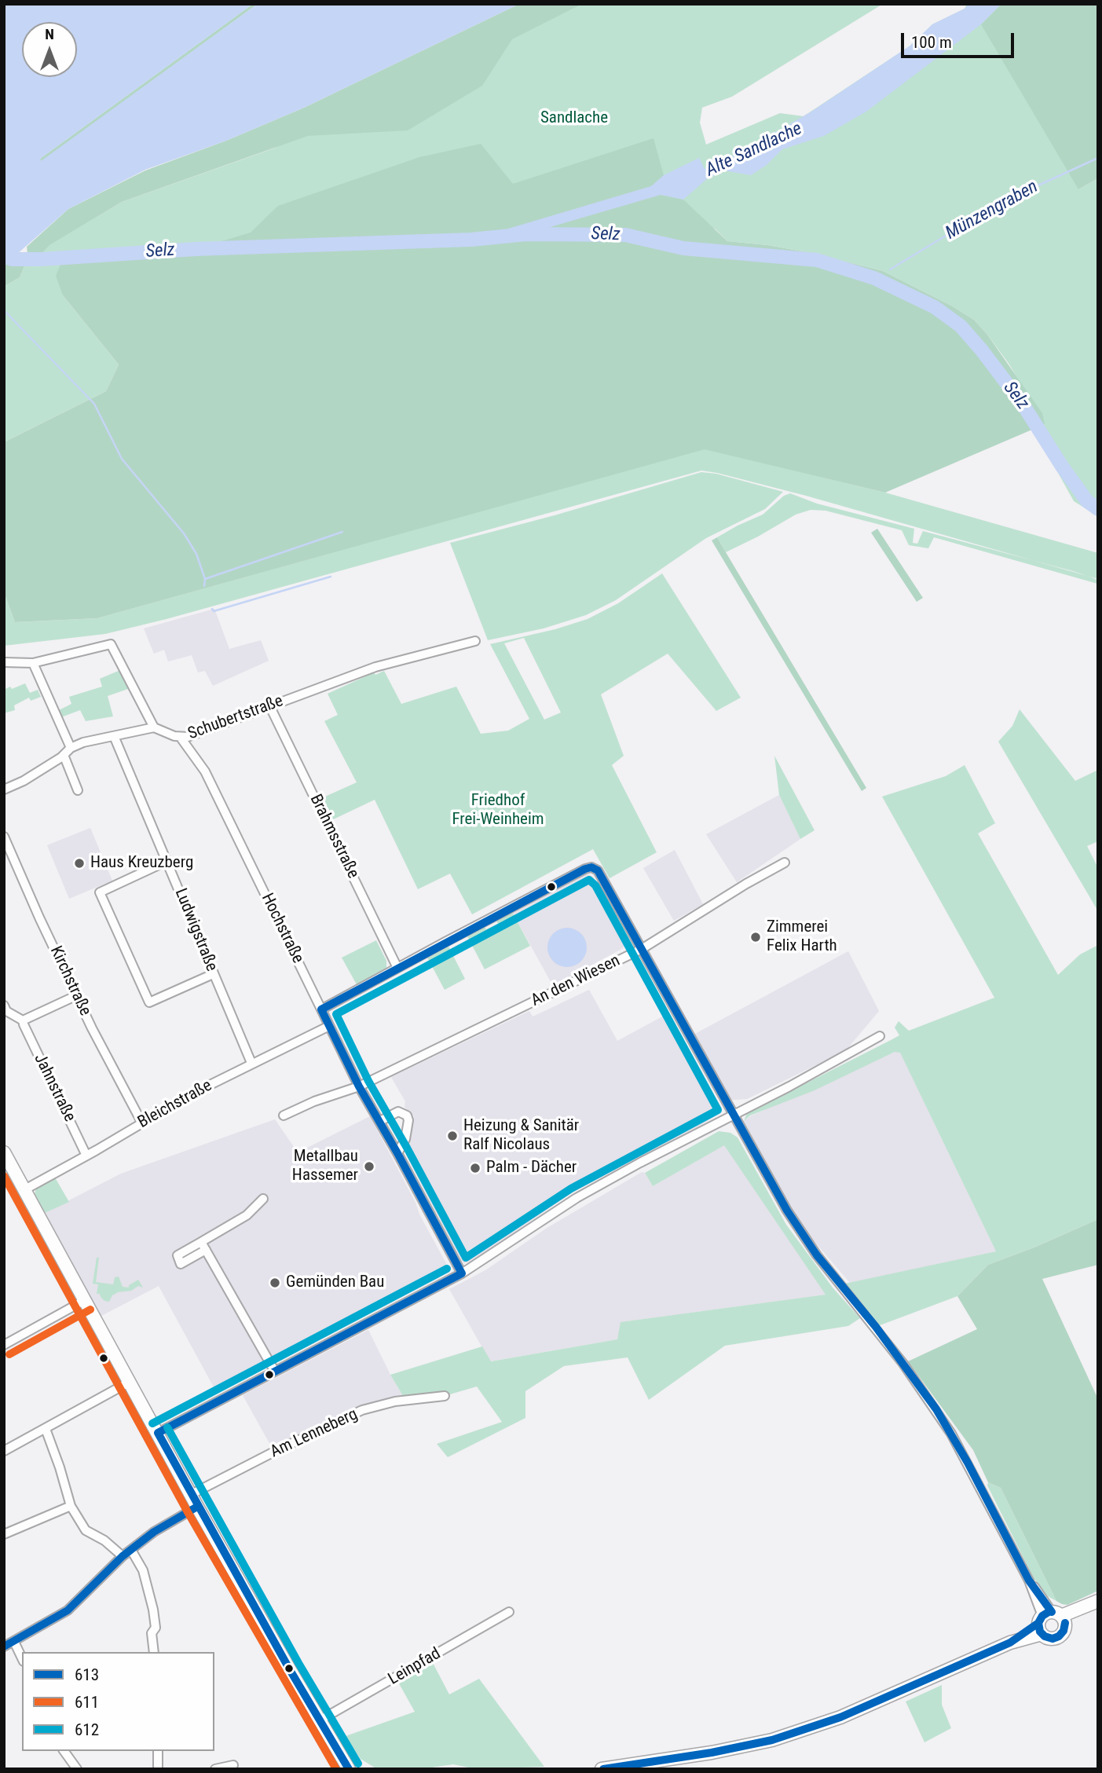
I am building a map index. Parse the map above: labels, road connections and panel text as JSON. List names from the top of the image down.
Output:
{
  "streets": {
    "street": [
      "Schubertstraße",
      "Brahmsstraße",
      "Hochstraße",
      "Ludwigstraße",
      "Kirchstraße",
      "An den Wiesen",
      "Jahnstraße",
      "Bleichstraße",
      "Am Lenneberg",
      "Leinpfad"
    ]
  },
  "crossings": [
    ["Schubertstraße", "Brahmsstraße"],
    ["Schubertstraße", "Hochstraße"],
    ["Hochstraße", "An den Wiesen"],
    ["Hochstraße", "Bleichstraße"],
    ["Ludwigstraße", "Bleichstraße"],
    ["Kirchstraße", "Bleichstraße"],
    ["Jahnstraße", "Bleichstraße"]
  ],
  "water": ["Alte Sandlache", "Münzengraben", "Selz"],
  "parks": ["Sandlache", "Friedhof Frei-Weinheim"],
  "places": [
    "Haus Kreuzberg",
    "Zimmerei Felix Harth",
    "Heizung & Sanitär Ralf Nicolaus",
    "Metallbau Hassemer",
    "Palm - Dächer",
    "Gemünden Bau"
  ],
  "lines": ["transit line 613", "transit line 612", "transit line 611"],
  "legend": ["613", "611", "612"],
  "scale_bar": "100 m",
  "north": "top"
}
